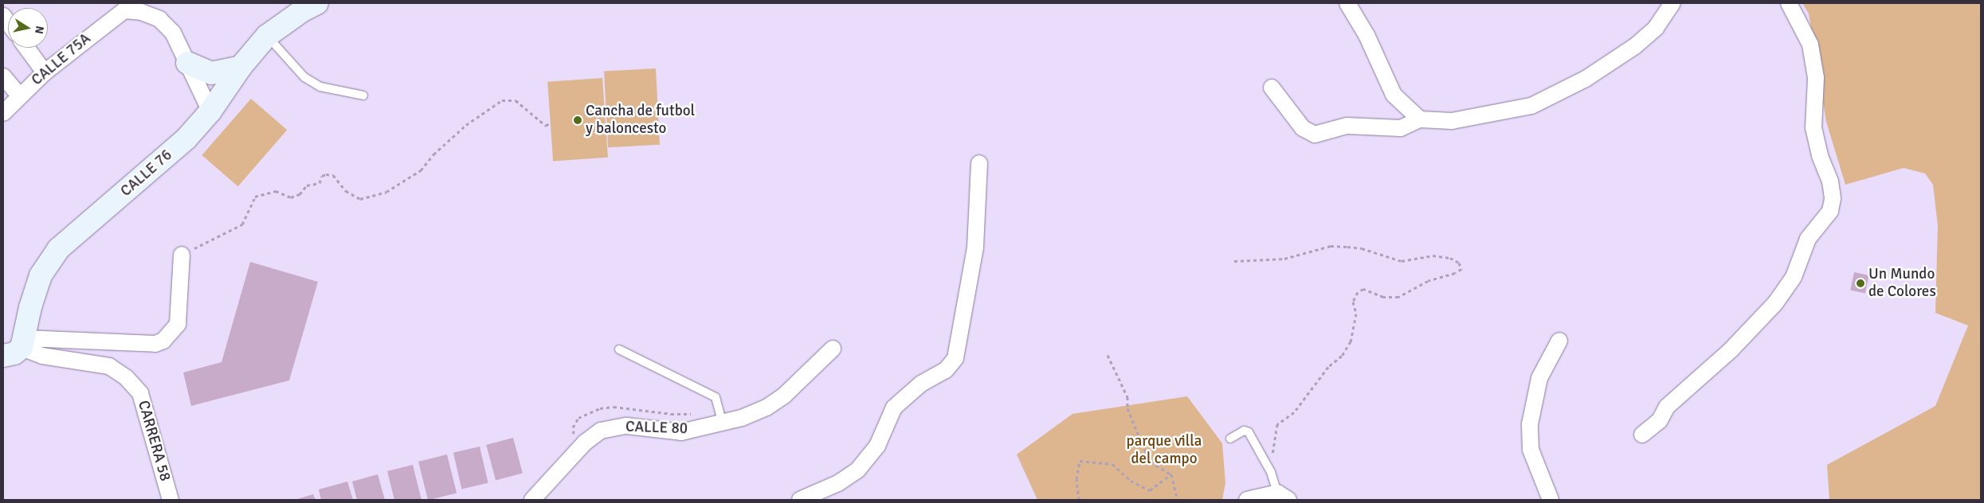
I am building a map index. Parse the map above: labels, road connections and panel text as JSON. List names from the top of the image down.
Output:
{
  "streets": {
    "street": [
      "CALLE 75A",
      "CALLE 76",
      "CALLE 80",
      "CARRERA 58"
    ]
  },
  "crossings": [
    ["CALLE 76", "CARRERA 58"]
  ],
  "parks": ["parque villa del campo"],
  "places": ["Cancha de futbol y baloncesto", "Un Mundo de Colores"],
  "north": "right"
}
